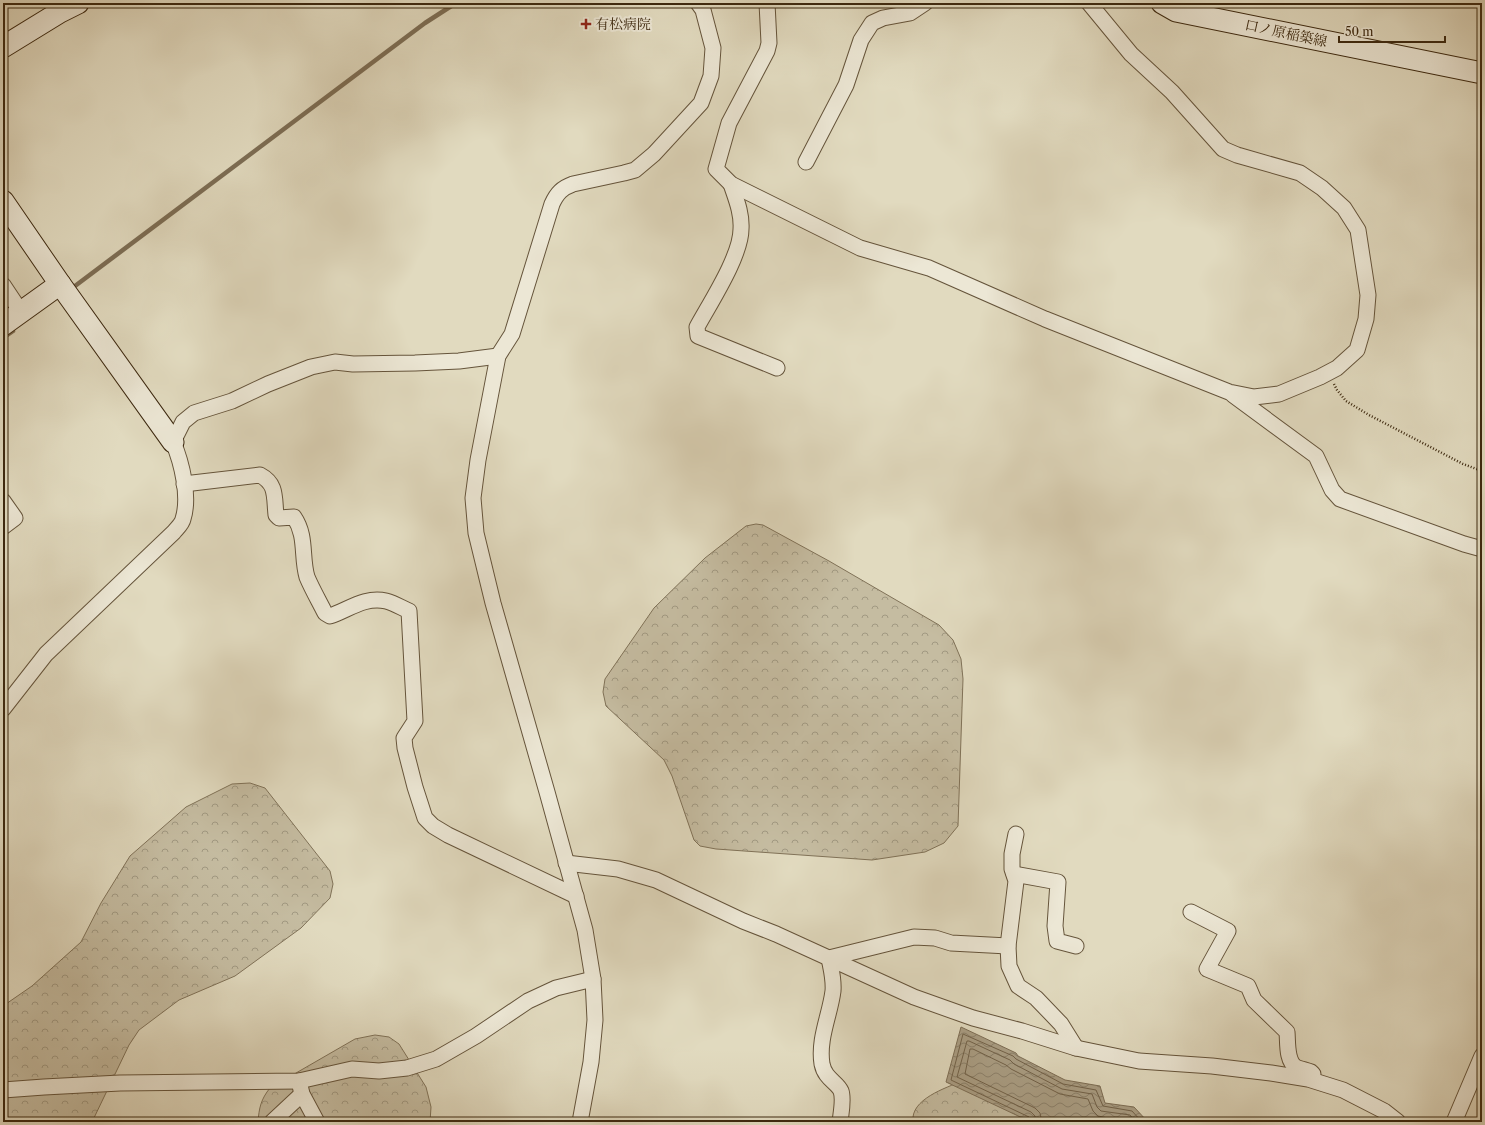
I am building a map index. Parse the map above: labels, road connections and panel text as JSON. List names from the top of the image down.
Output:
{
  "streets": {
    "main road": ["口ノ原稲築線"]
  },
  "places": {
    "health": ["有松病院"]
  },
  "scale_bar": "50 m"
}
